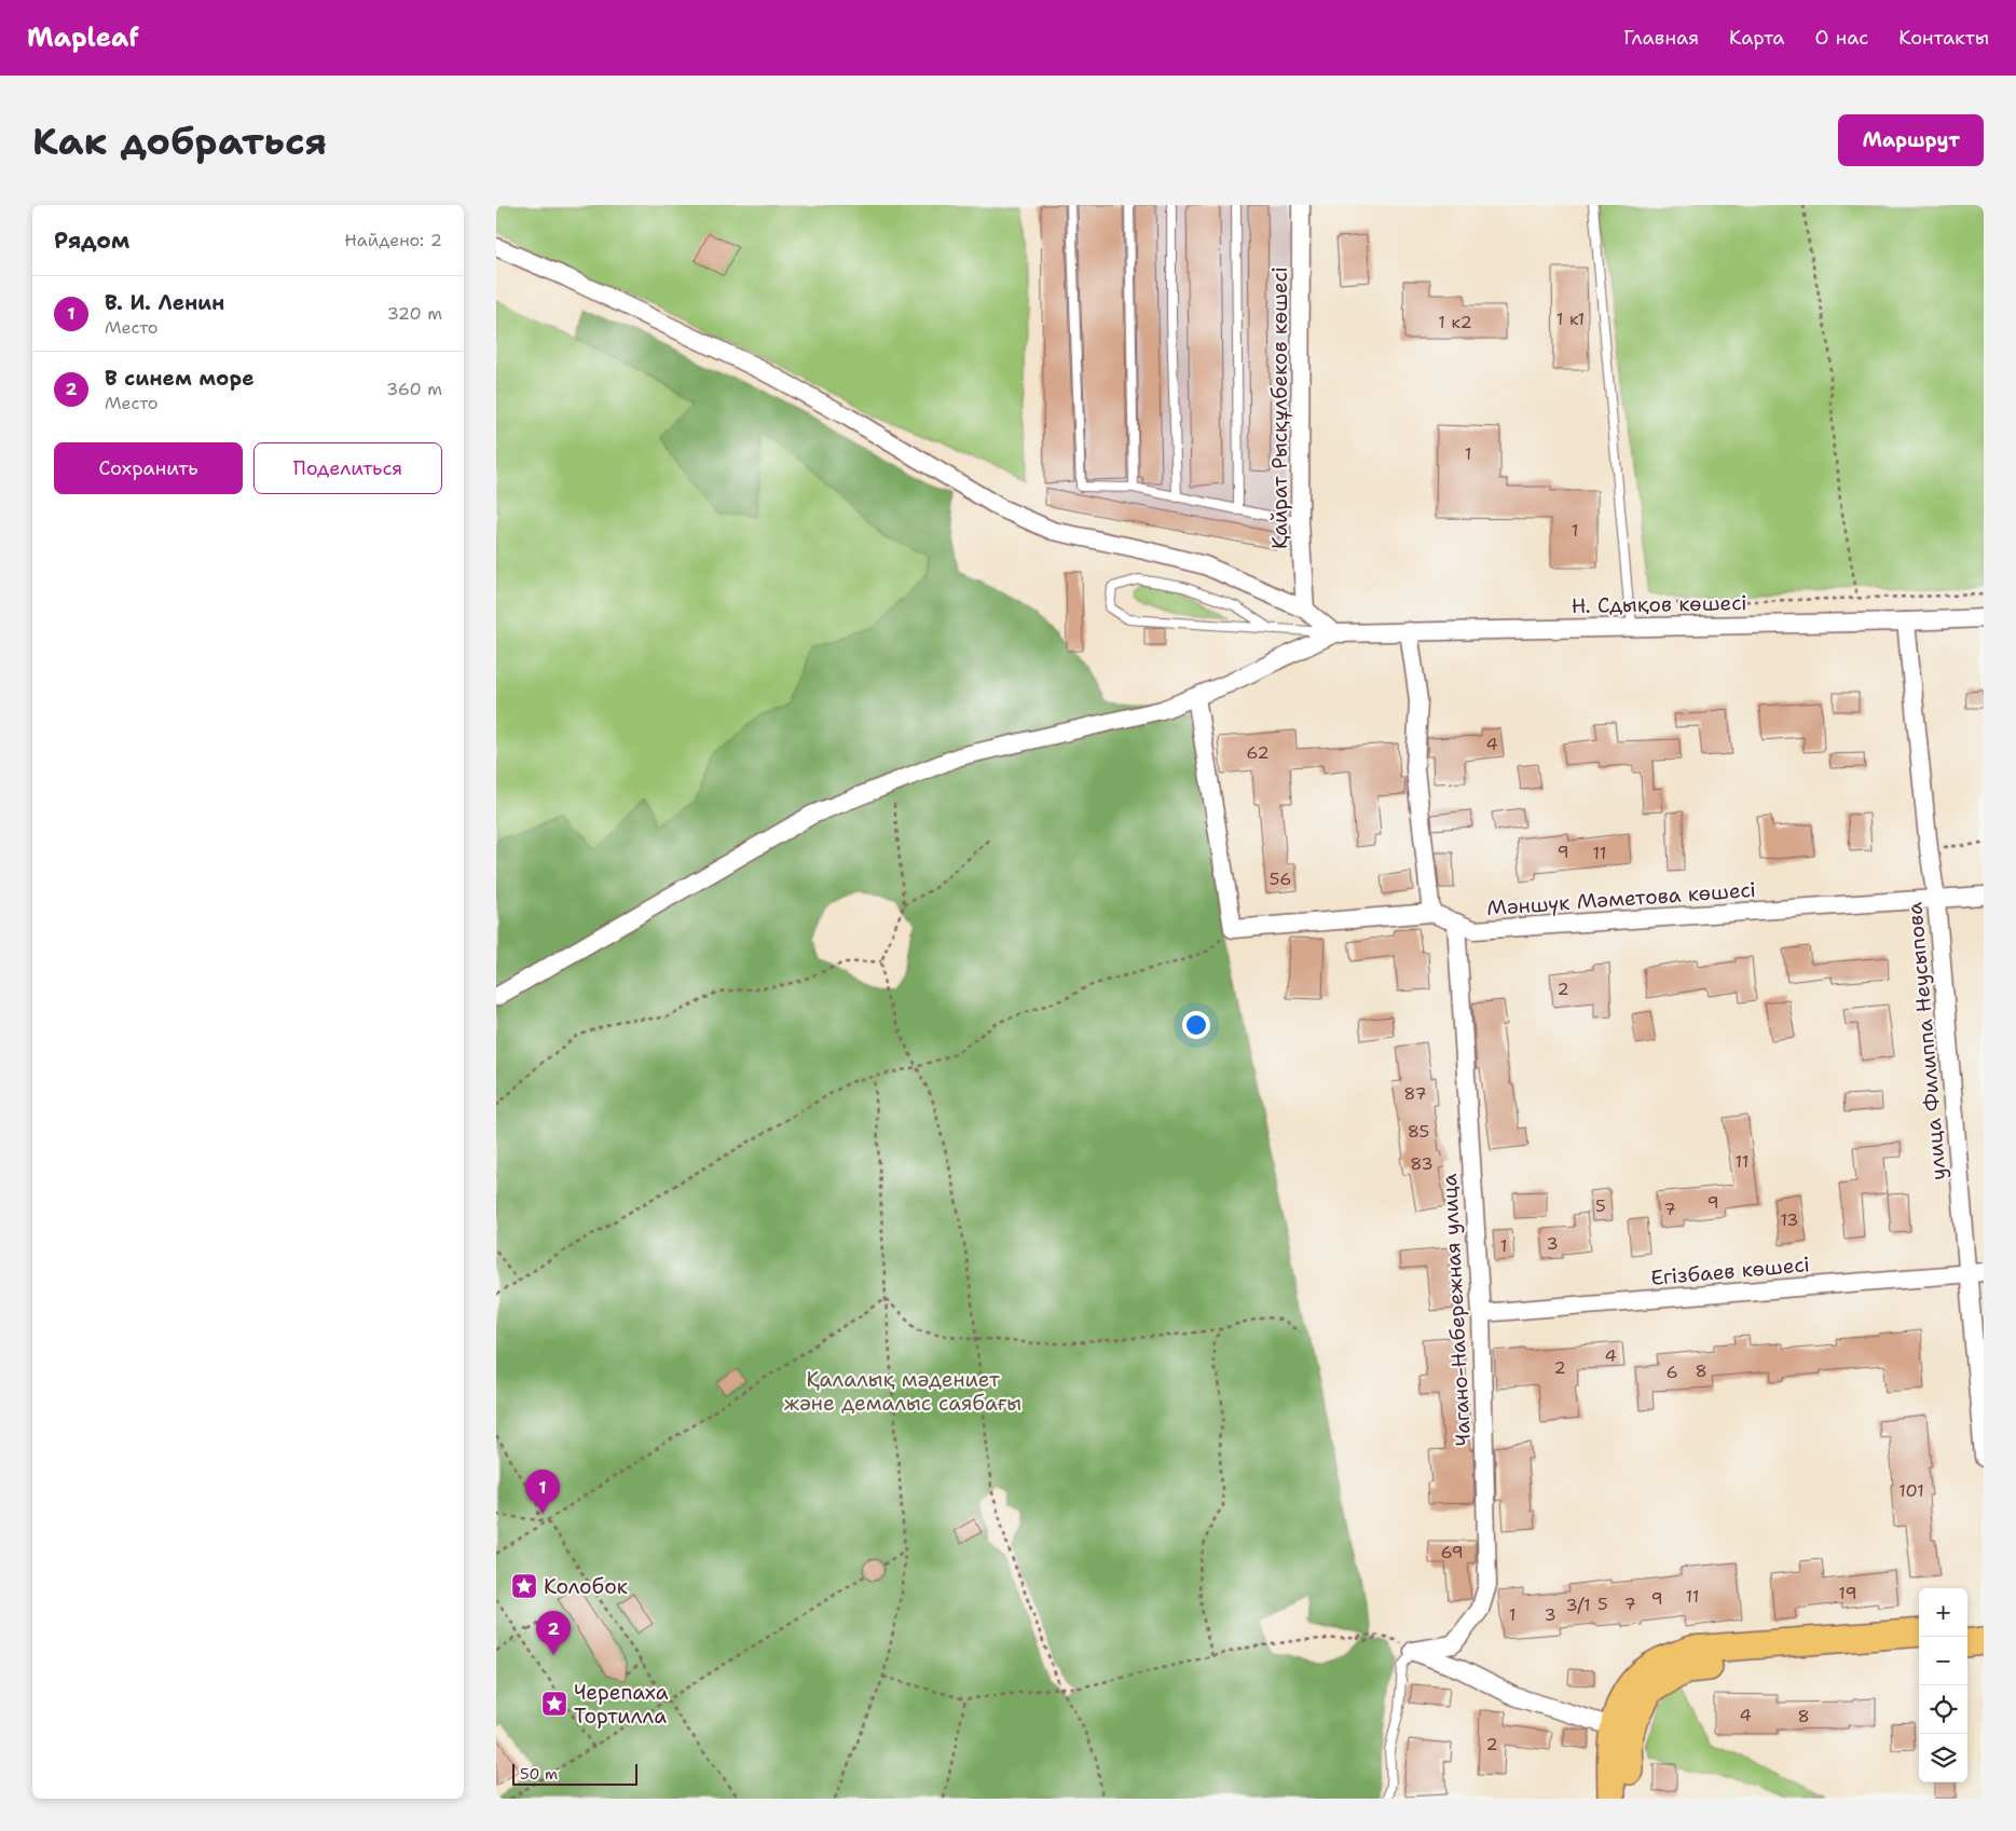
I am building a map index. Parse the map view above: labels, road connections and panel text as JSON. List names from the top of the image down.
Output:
{
  "streets": {
    "street": [
      "Қайрат Рысқұлбеков көшесі",
      "Н. Сдықов көшесі",
      "Мәншүк Мәметова көшесі",
      "улица Филиппа Неусыпова",
      "Егізбаев көшесі",
      "Чагано-Набережная улица"
    ]
  },
  "crossings": [
    ["Н. Сдықов көшесі", "улица Филиппа Неусыпова"],
    ["Мәншүк Мәметова көшесі", "улица Филиппа Неусыпова"],
    ["Мәншүк Мәметова көшесі", "Чагано-Набережная улица"],
    ["улица Филиппа Неусыпова", "Егізбаев көшесі"],
    ["Егізбаев көшесі", "Чагано-Набережная улица"]
  ],
  "parks": ["Қалалық мәдениет және демалыс саябағы"],
  "places": {
    "place": ["Колобок", "Черепаха Тортилла"]
  },
  "house_numbers": [
    "1 к1",
    "1 к2",
    "1",
    "1",
    "4",
    "62",
    "9",
    "11",
    "56",
    "2",
    "87",
    "85",
    "11",
    "83",
    "9",
    "5",
    "7",
    "13",
    "3",
    "1",
    "4",
    "2",
    "8",
    "6",
    "101",
    "69",
    "19",
    "11",
    "9",
    "5",
    "7",
    "3/1",
    "1",
    "3",
    "4",
    "8",
    "2"
  ],
  "scale_bar": "50 m",
  "page": {
    "header": "Mapleaf",
    "nav": [
      "Главная",
      "Карта",
      "О нас",
      "Контакты"
    ],
    "buttons": [
      "Маршрут",
      ["Сохранить", "Поделиться"]
    ],
    "title": "Как добраться",
    "heading": ["Рядом", "Найдено: 2"],
    "list": [
      {
        "mark": "1",
        "name": "В. И. Ленин",
        "note": "Место",
        "value": "320 m"
      },
      {
        "mark": "2",
        "name": "В синем море",
        "note": "Место",
        "value": "360 m"
      }
    ],
    "pins": ["1", "2"],
    "map_buttons": ["+", "−"],
    "scale": "50 m"
  }
}
